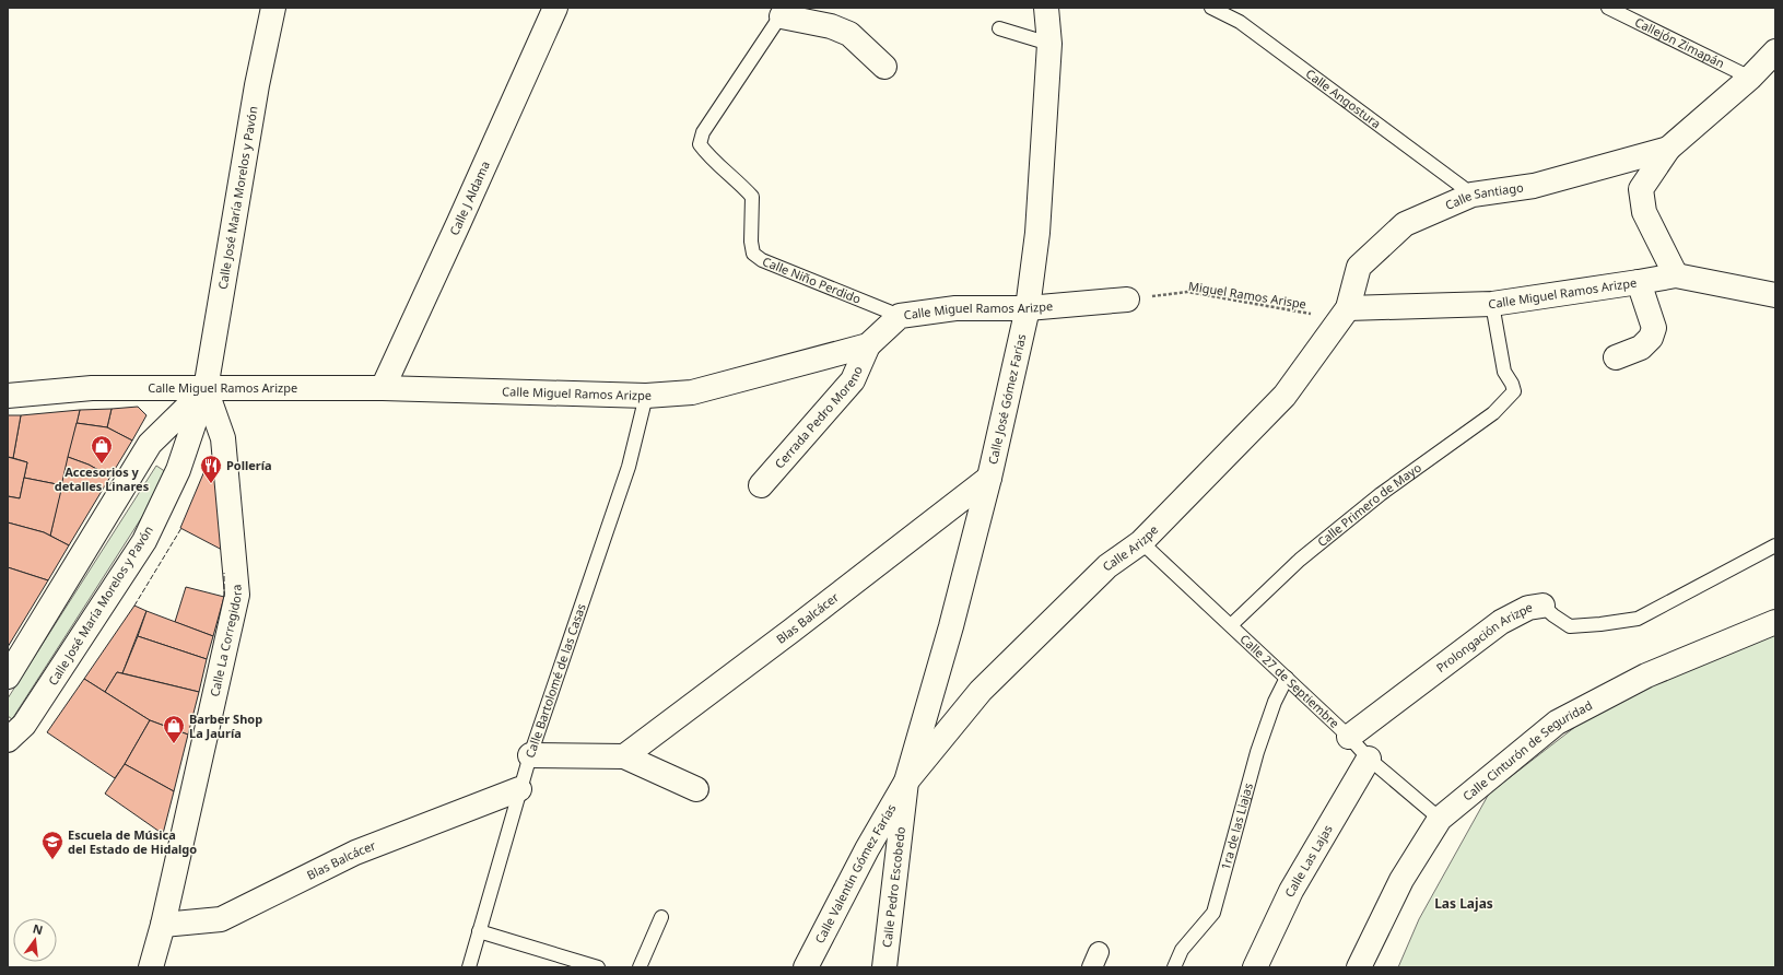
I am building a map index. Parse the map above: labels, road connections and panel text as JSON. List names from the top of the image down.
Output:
{
  "streets": {
    "street": [
      "Calle José María Morelos y Pavón",
      "Calle J Aldama",
      "Calle Santiago",
      "Calle Miguel Ramos Arizpe",
      "Calle José Gómez Farías",
      "Cerrada Pedro Moreno",
      "Calle Arizpe",
      "Blas Balcácer",
      "Prolongación Arizpe",
      "Calle La Corregidora",
      "Calle Cinturón de Seguridad",
      "Calle Las Lajas",
      "Calle Valentin Gómez Farías",
      "Calle Pedro Escobedo"
    ],
    "lane": [
      "Callejón Zimapán",
      "Calle Angostura",
      "Calle Niño Perdido",
      "Calle Primero de Mayo",
      "Calle Bartolomé de las Casas",
      "Calle 27 de Septiembre",
      "1ra de las Liajas"
    ],
    "path": ["Miguel Ramos Arispe"]
  },
  "crossings": [
    ["Callejón Zimapán", "Calle Santiago"],
    ["Calle Angostura", "Calle Santiago"],
    ["Calle José María Morelos y Pavón", "Calle Miguel Ramos Arizpe"],
    ["Calle José María Morelos y Pavón", "Calle La Corregidora"],
    ["Calle J Aldama", "Calle Miguel Ramos Arizpe"],
    ["Calle Santiago", "Calle Miguel Ramos Arizpe"],
    ["Calle Santiago", "Miguel Ramos Arispe"],
    ["Calle Santiago", "Calle Arizpe"],
    ["Calle Niño Perdido", "Calle Miguel Ramos Arizpe"],
    ["Calle Miguel Ramos Arizpe", "Miguel Ramos Arispe"],
    ["Calle Miguel Ramos Arizpe", "Calle José Gómez Farías"],
    ["Calle Miguel Ramos Arizpe", "Cerrada Pedro Moreno"],
    ["Calle Miguel Ramos Arizpe", "Calle Primero de Mayo"],
    ["Calle Miguel Ramos Arizpe", "Calle Arizpe"],
    ["Calle Miguel Ramos Arizpe", "Calle La Corregidora"],
    ["Calle Miguel Ramos Arizpe", "Calle Bartolomé de las Casas"],
    ["Miguel Ramos Arispe", "Calle Arizpe"],
    ["Calle José Gómez Farías", "Calle Arizpe"],
    ["Calle José Gómez Farías", "Blas Balcácer"],
    ["Calle José Gómez Farías", "Calle Valentin Gómez Farías"],
    ["Calle José Gómez Farías", "Calle Pedro Escobedo"],
    ["Calle Primero de Mayo", "Calle 27 de Septiembre"],
    ["Calle Arizpe", "Calle 27 de Septiembre"],
    ["Calle Arizpe", "Calle Valentin Gómez Farías"],
    ["Calle Arizpe", "Calle Pedro Escobedo"],
    ["Blas Balcácer", "Calle La Corregidora"],
    ["Blas Balcácer", "Calle Bartolomé de las Casas"],
    ["Prolongación Arizpe", "Calle 27 de Septiembre"],
    ["Calle 27 de Septiembre", "Calle Cinturón de Seguridad"],
    ["Calle 27 de Septiembre", "1ra de las Liajas"],
    ["Calle 27 de Septiembre", "Calle Las Lajas"],
    ["Calle Valentin Gómez Farías", "Calle Pedro Escobedo"]
  ],
  "districts": ["Las Lajas"],
  "places": {
    "shop": ["Accesorios y detalles Linares", "Barber Shop La Jauría"],
    "restaurant": ["Pollería"],
    "school or university": ["Escuela de Música del Estado de Hidalgo"]
  },
  "north": "top"
}
